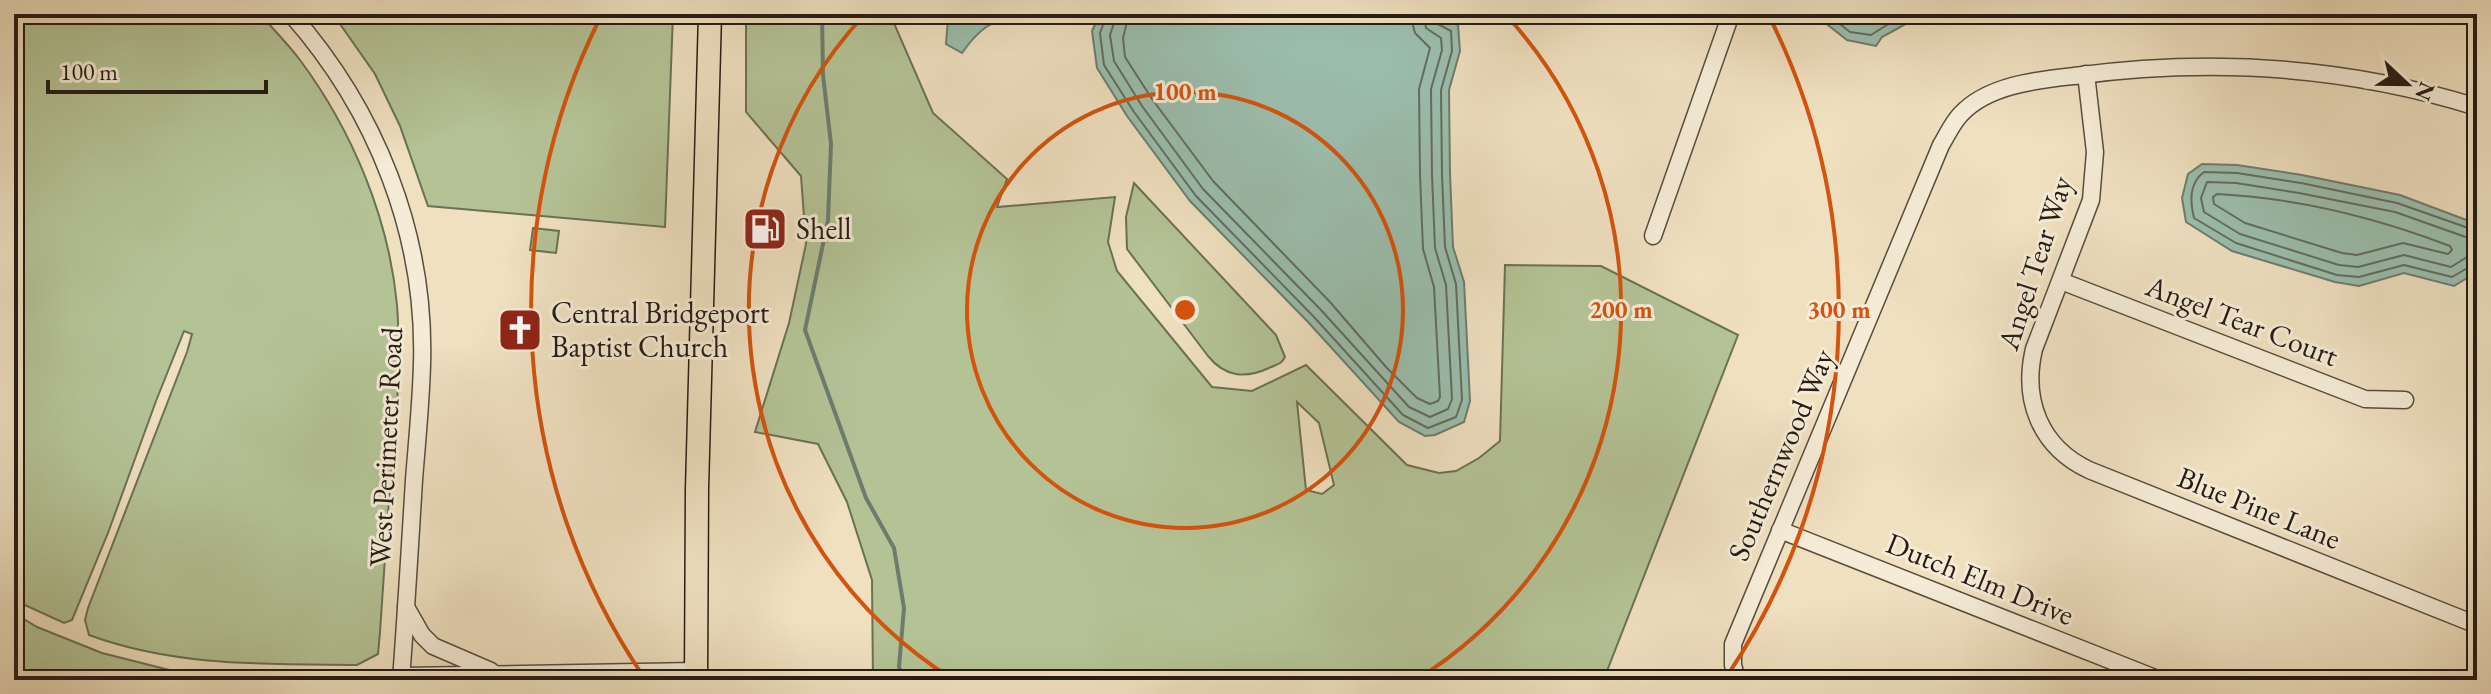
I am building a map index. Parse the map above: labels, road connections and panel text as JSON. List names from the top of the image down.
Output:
{
  "streets": {
    "street": [
      "Angel Tear Way",
      "Angel Tear Court",
      "West Perimeter Road",
      "Southernwood Way",
      "Blue Pine Lane",
      "Dutch Elm Drive"
    ]
  },
  "crossings": [
    ["Angel Tear Way", "Angel Tear Court"],
    ["Angel Tear Way", "Southernwood Way"],
    ["Angel Tear Way", "Blue Pine Lane"],
    ["Southernwood Way", "Dutch Elm Drive"]
  ],
  "places": {
    "fuel station": ["Shell"],
    "church": ["Central Bridgeport Baptist Church"]
  },
  "scale_bar": "100 m",
  "north": "right",
  "rings": ["100 m", "200 m", "300 m"]
}
